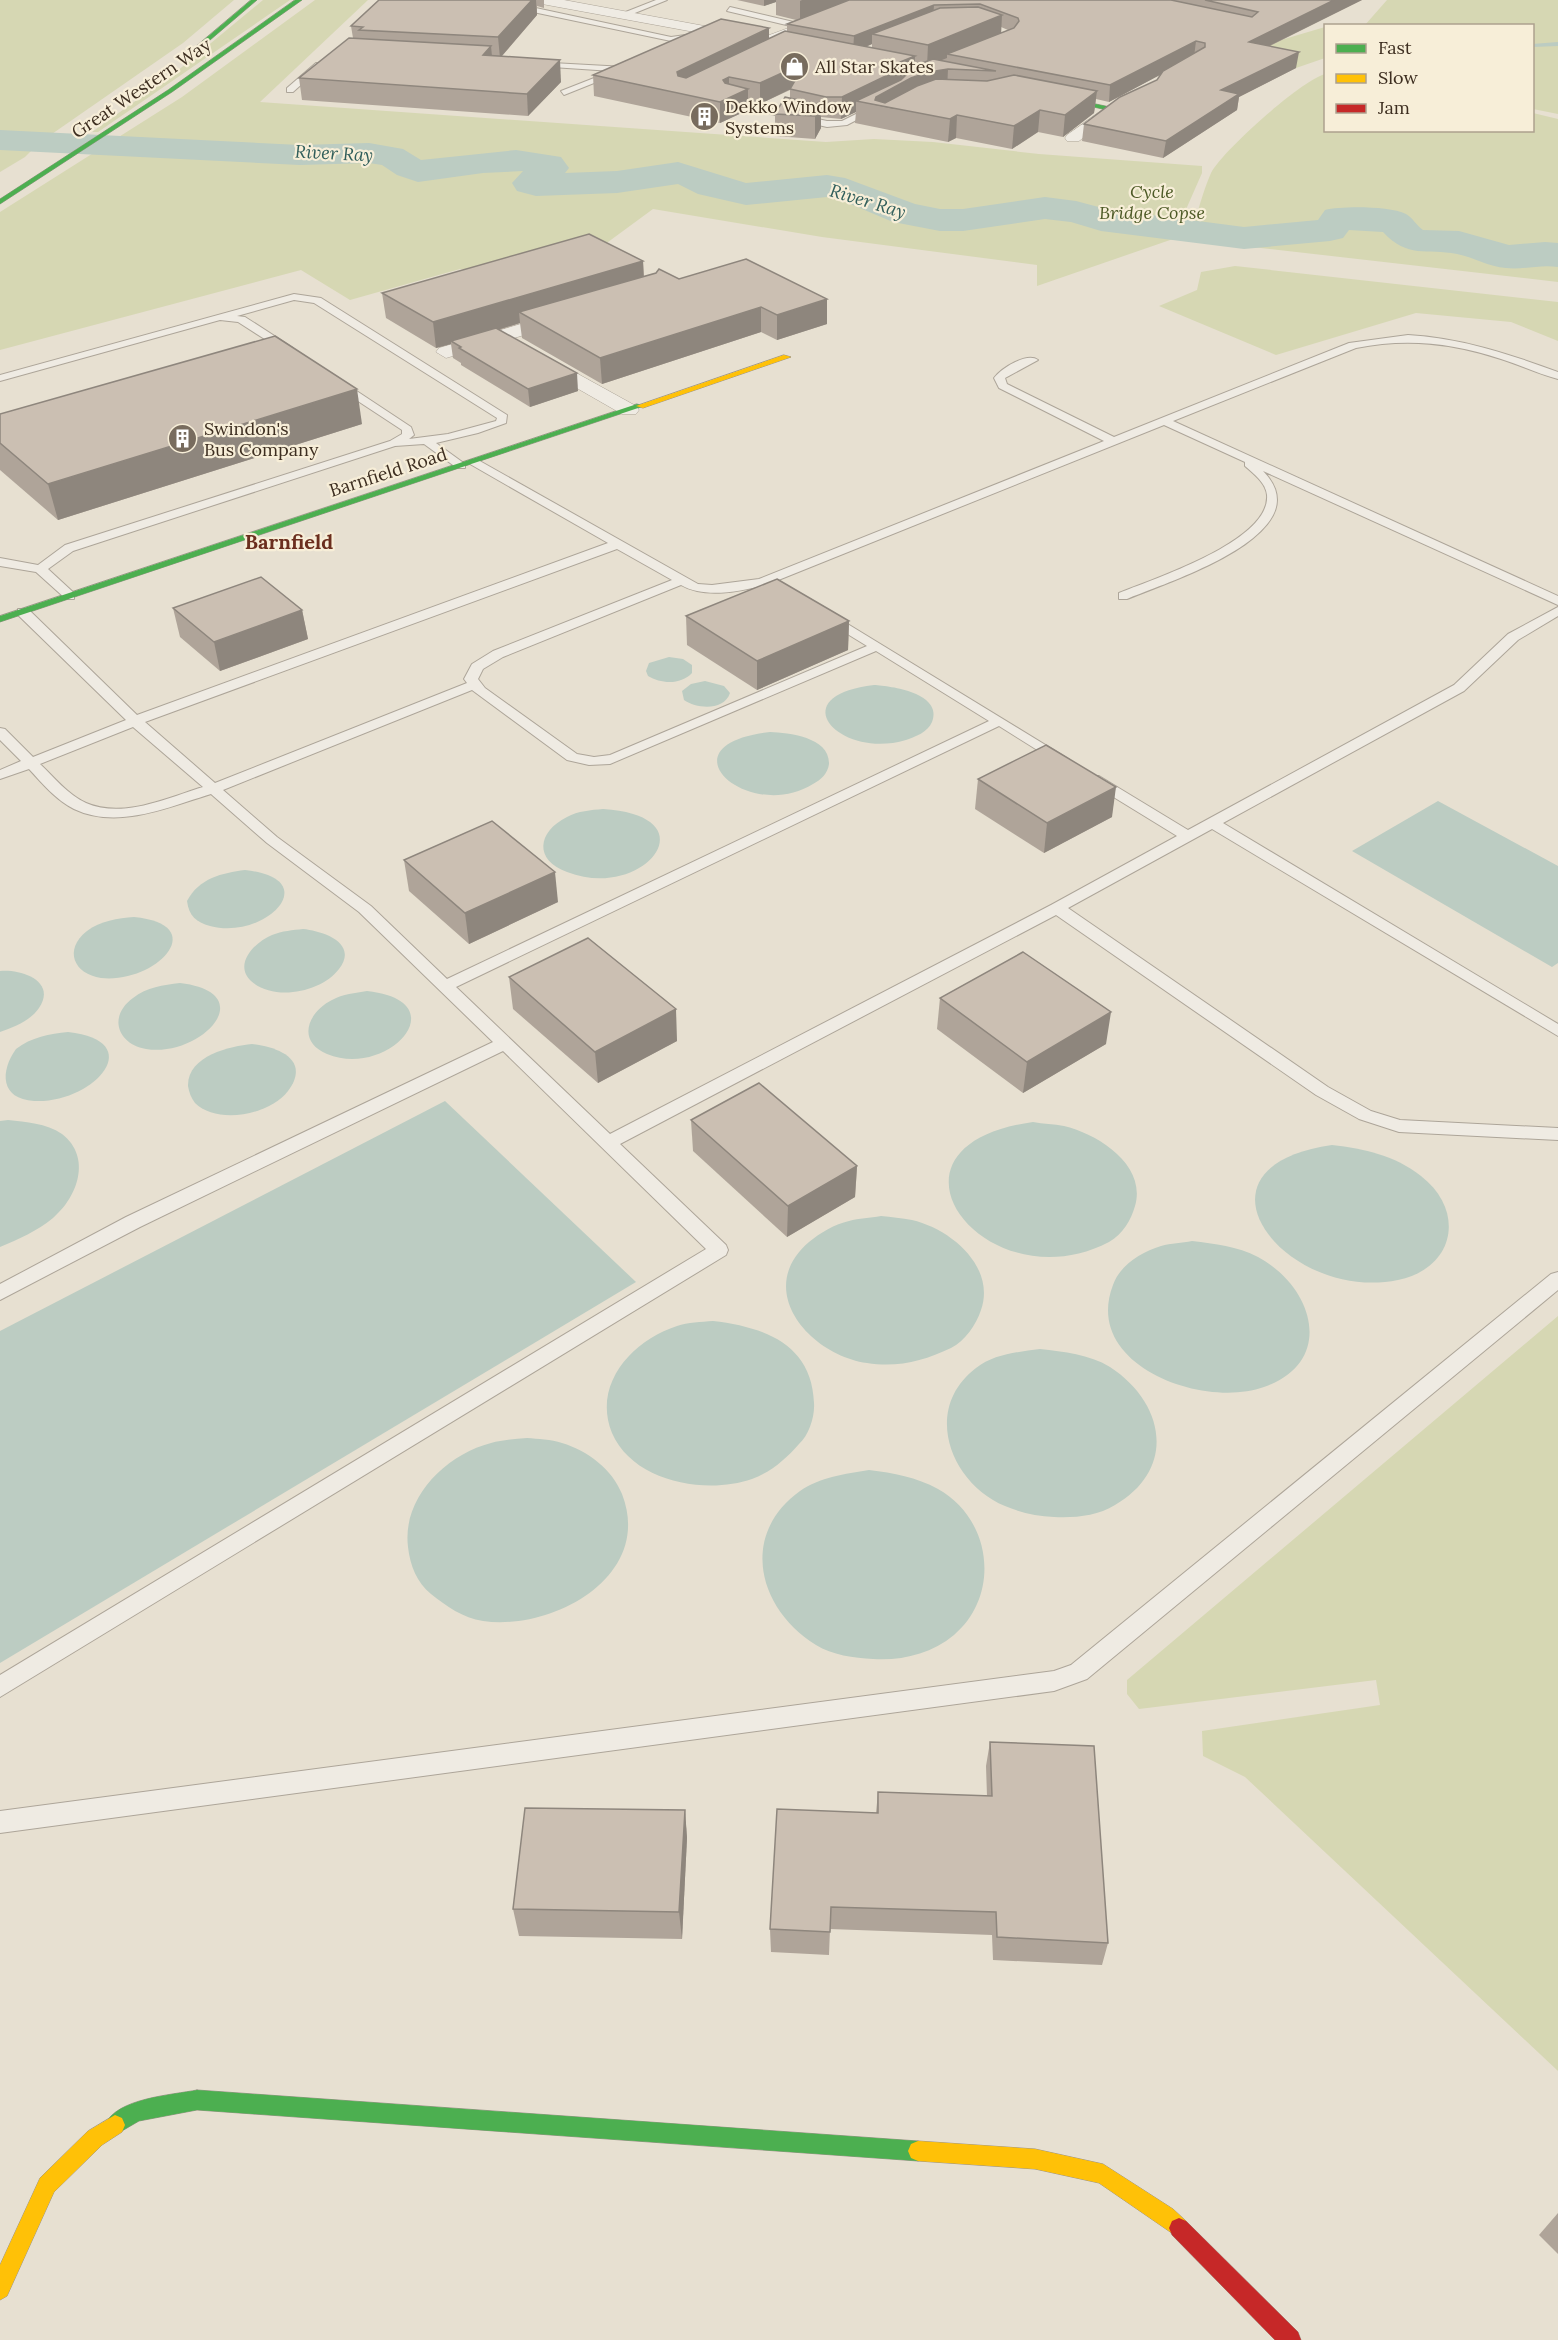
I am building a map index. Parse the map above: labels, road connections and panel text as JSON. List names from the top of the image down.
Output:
{
  "streets": {
    "street": ["Great Western Way", "Barnfield Road"]
  },
  "districts": ["Barnfield"],
  "water": ["River Ray"],
  "parks": ["Cycle Bridge Copse"],
  "places": {
    "shop": ["All Star Skates"],
    "building": ["Dekko Window Systems", "Swindon's Bus Company"]
  },
  "legend": ["Fast", "Slow", "Jam"]
}
